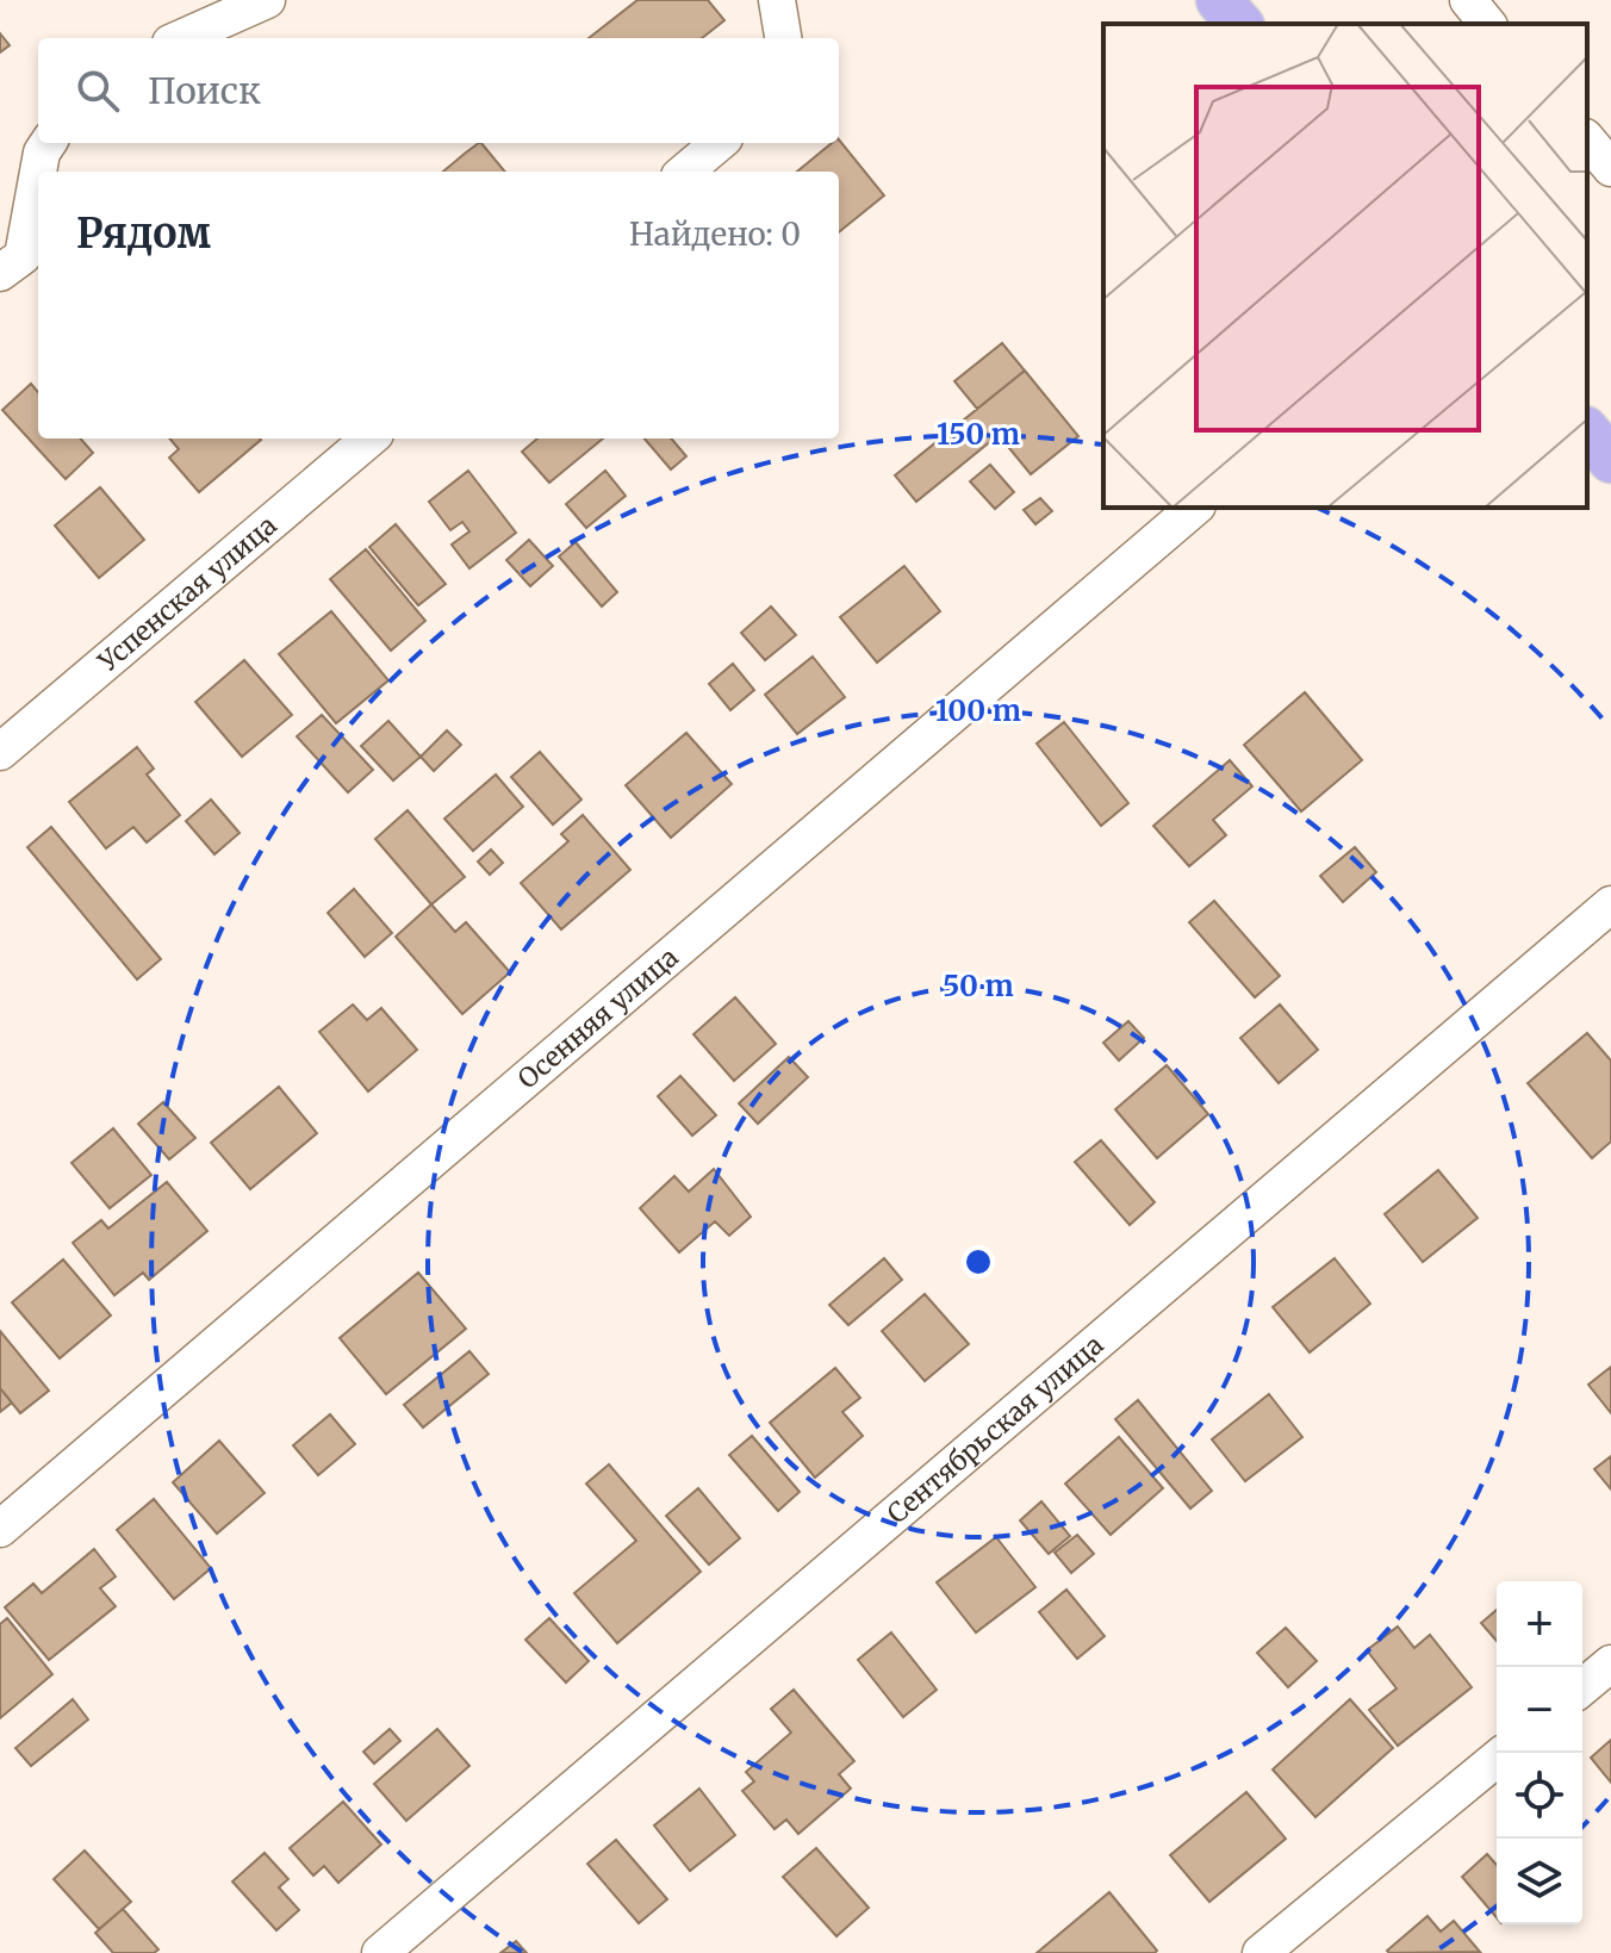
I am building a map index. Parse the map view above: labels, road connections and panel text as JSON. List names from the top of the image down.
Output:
{
  "streets": {
    "street": ["Успенская улица", "Осенняя улица", "Сентябрьская улица"]
  },
  "page": {
    "search": "Поиск",
    "heading": ["Рядом", "Найдено: 0"],
    "map_buttons": ["+", "−"]
  },
  "rings": ["150 m", "100 m", "50 m"]
}
